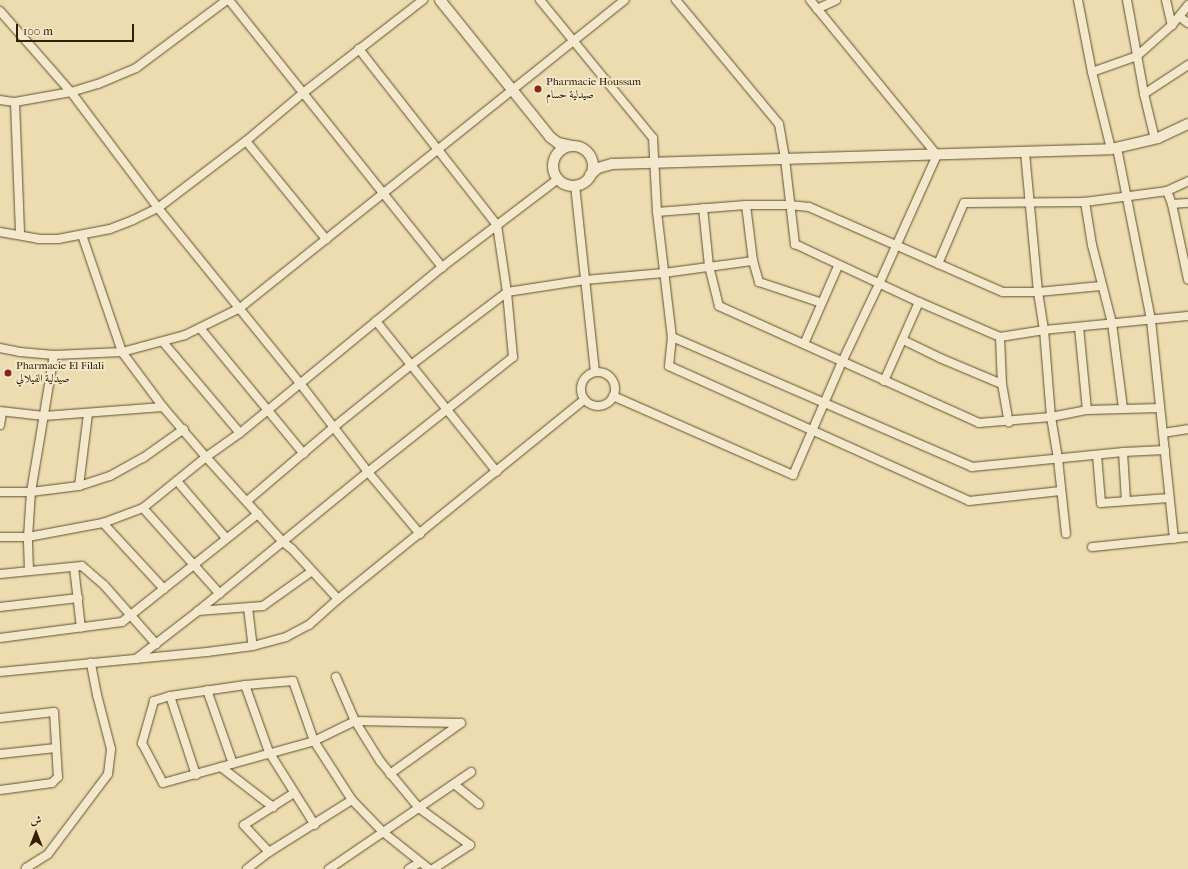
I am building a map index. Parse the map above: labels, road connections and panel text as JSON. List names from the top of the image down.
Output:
{
  "places": ["Pharmacie Houssam صيدلية حسام", "Pharmacie El Filali صيدلية الفيلالي"],
  "scale_bar": "100 m",
  "north": "top"
}
